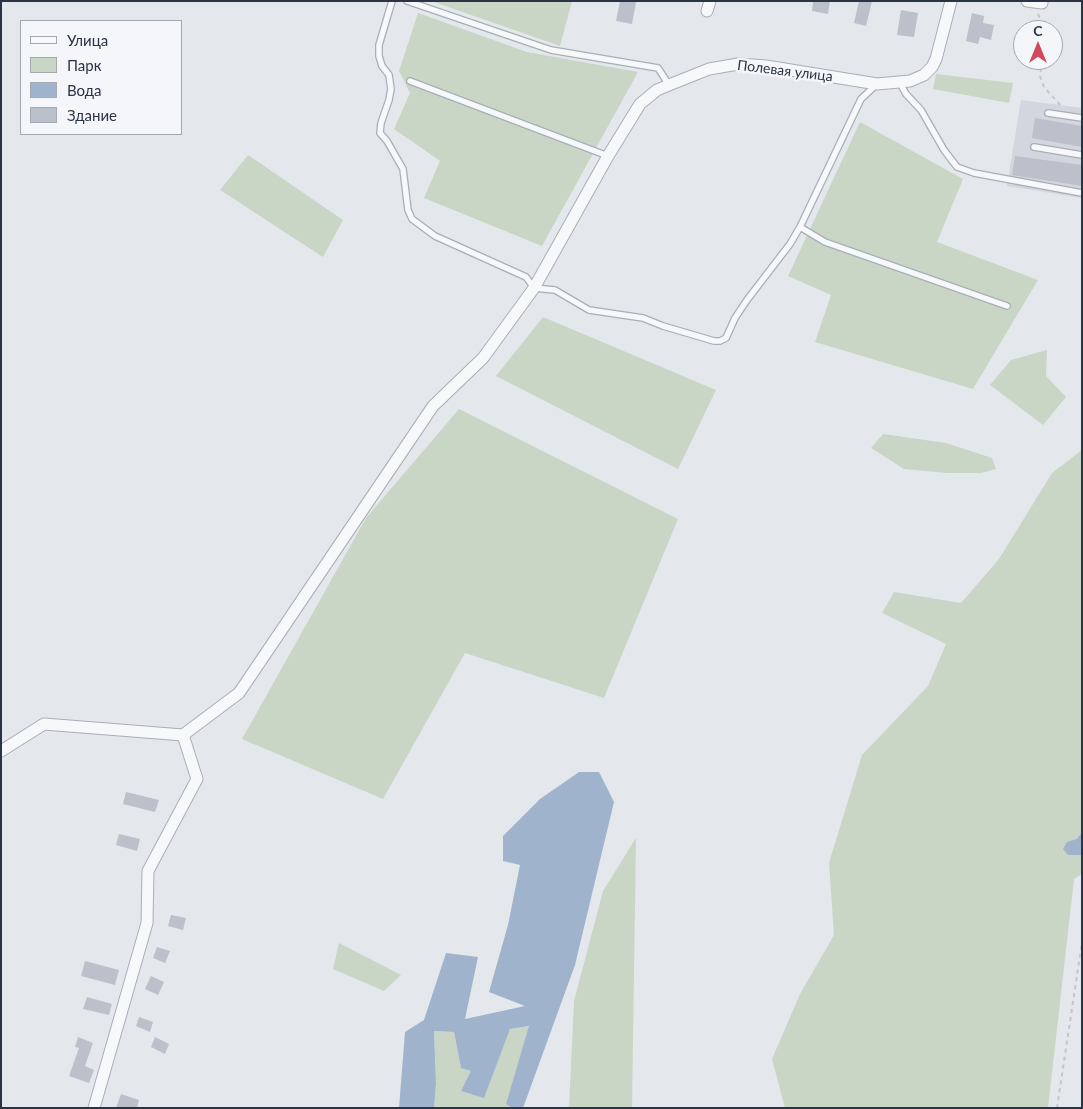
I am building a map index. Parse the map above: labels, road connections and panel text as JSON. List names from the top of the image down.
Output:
{
  "streets": {
    "street": ["Полевая улица"]
  },
  "legend": [
    "Улица",
    "Парк",
    "Вода",
    "Здание"
  ],
  "north": "top"
}
